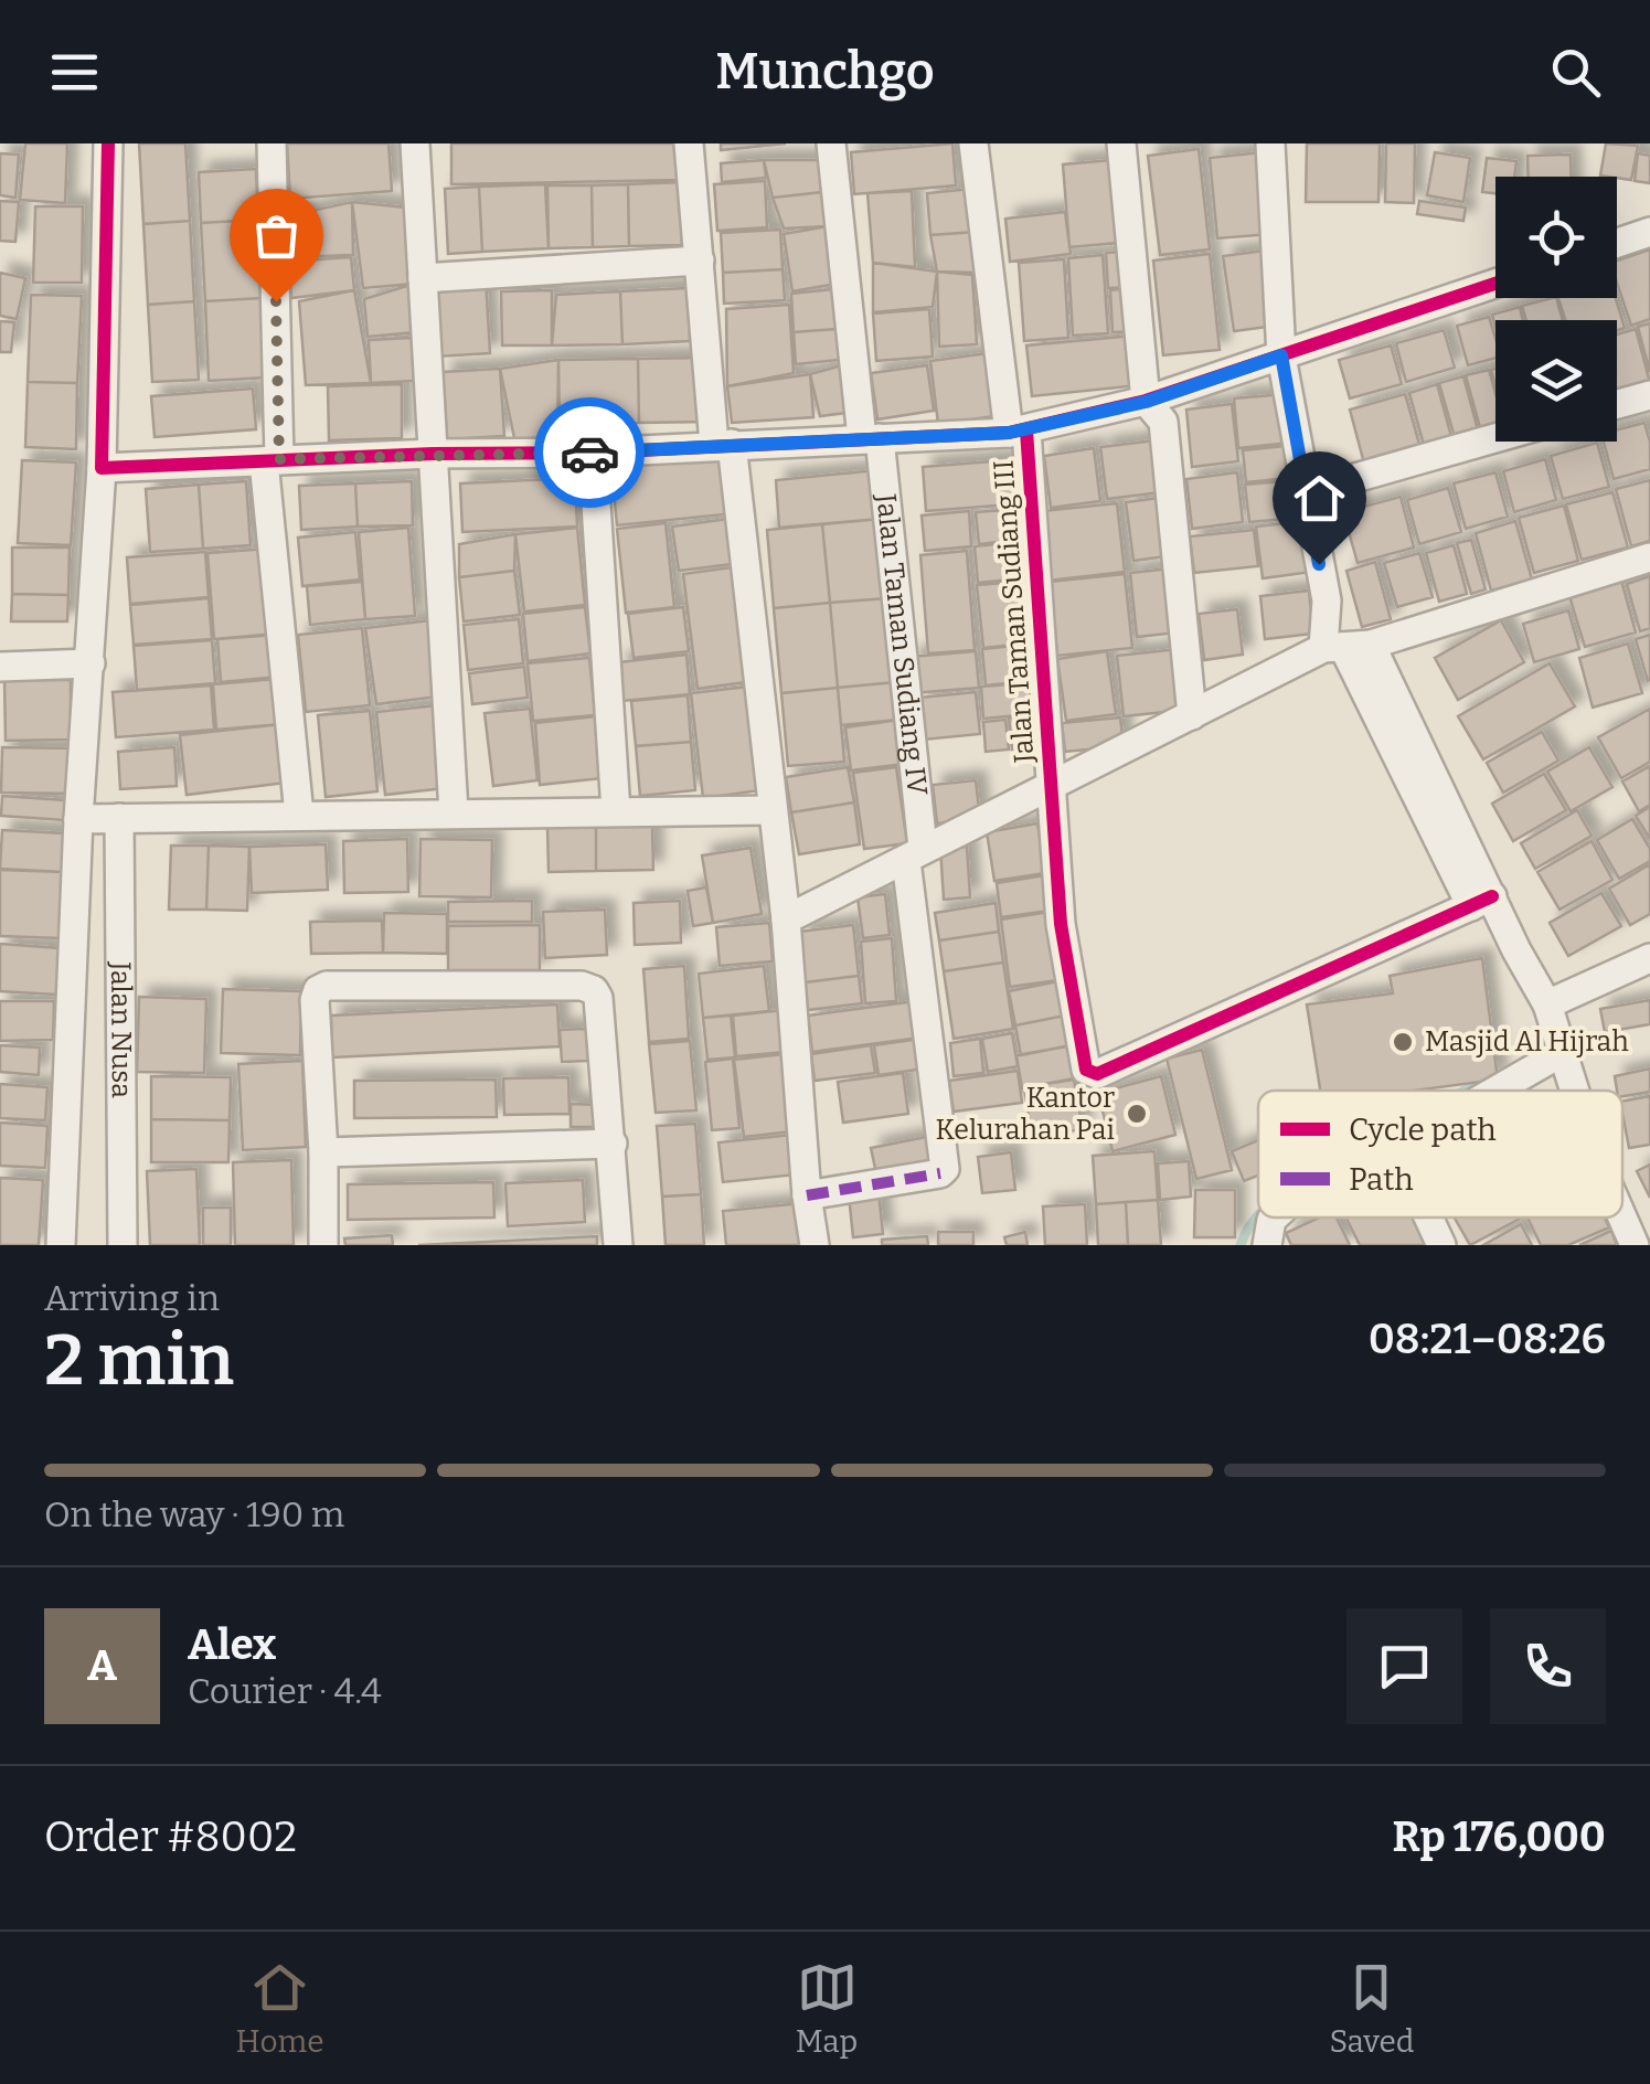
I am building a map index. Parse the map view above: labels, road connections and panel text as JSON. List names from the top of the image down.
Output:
{
  "streets": {
    "street": ["Jalan Taman Sudiang III", "Jalan Taman Sudiang IV", "Jalan Nusa"]
  },
  "places": ["Masjid Al Hijrah", "Kantor Kelurahan Pai"],
  "legend": ["Cycle path", "Path"],
  "page": {
    "header": "Munchgo",
    "heading": ["2 min", "Arriving in", "08:21–08:26"],
    "panel": [
      "Alex",
      "Courier · 4.4",
      "Order #8002",
      "Rp 176,000"
    ],
    "bar": "On the way · 190 m",
    "round": "A",
    "tabs": ["Home", "Map", "Saved"]
  }
}
